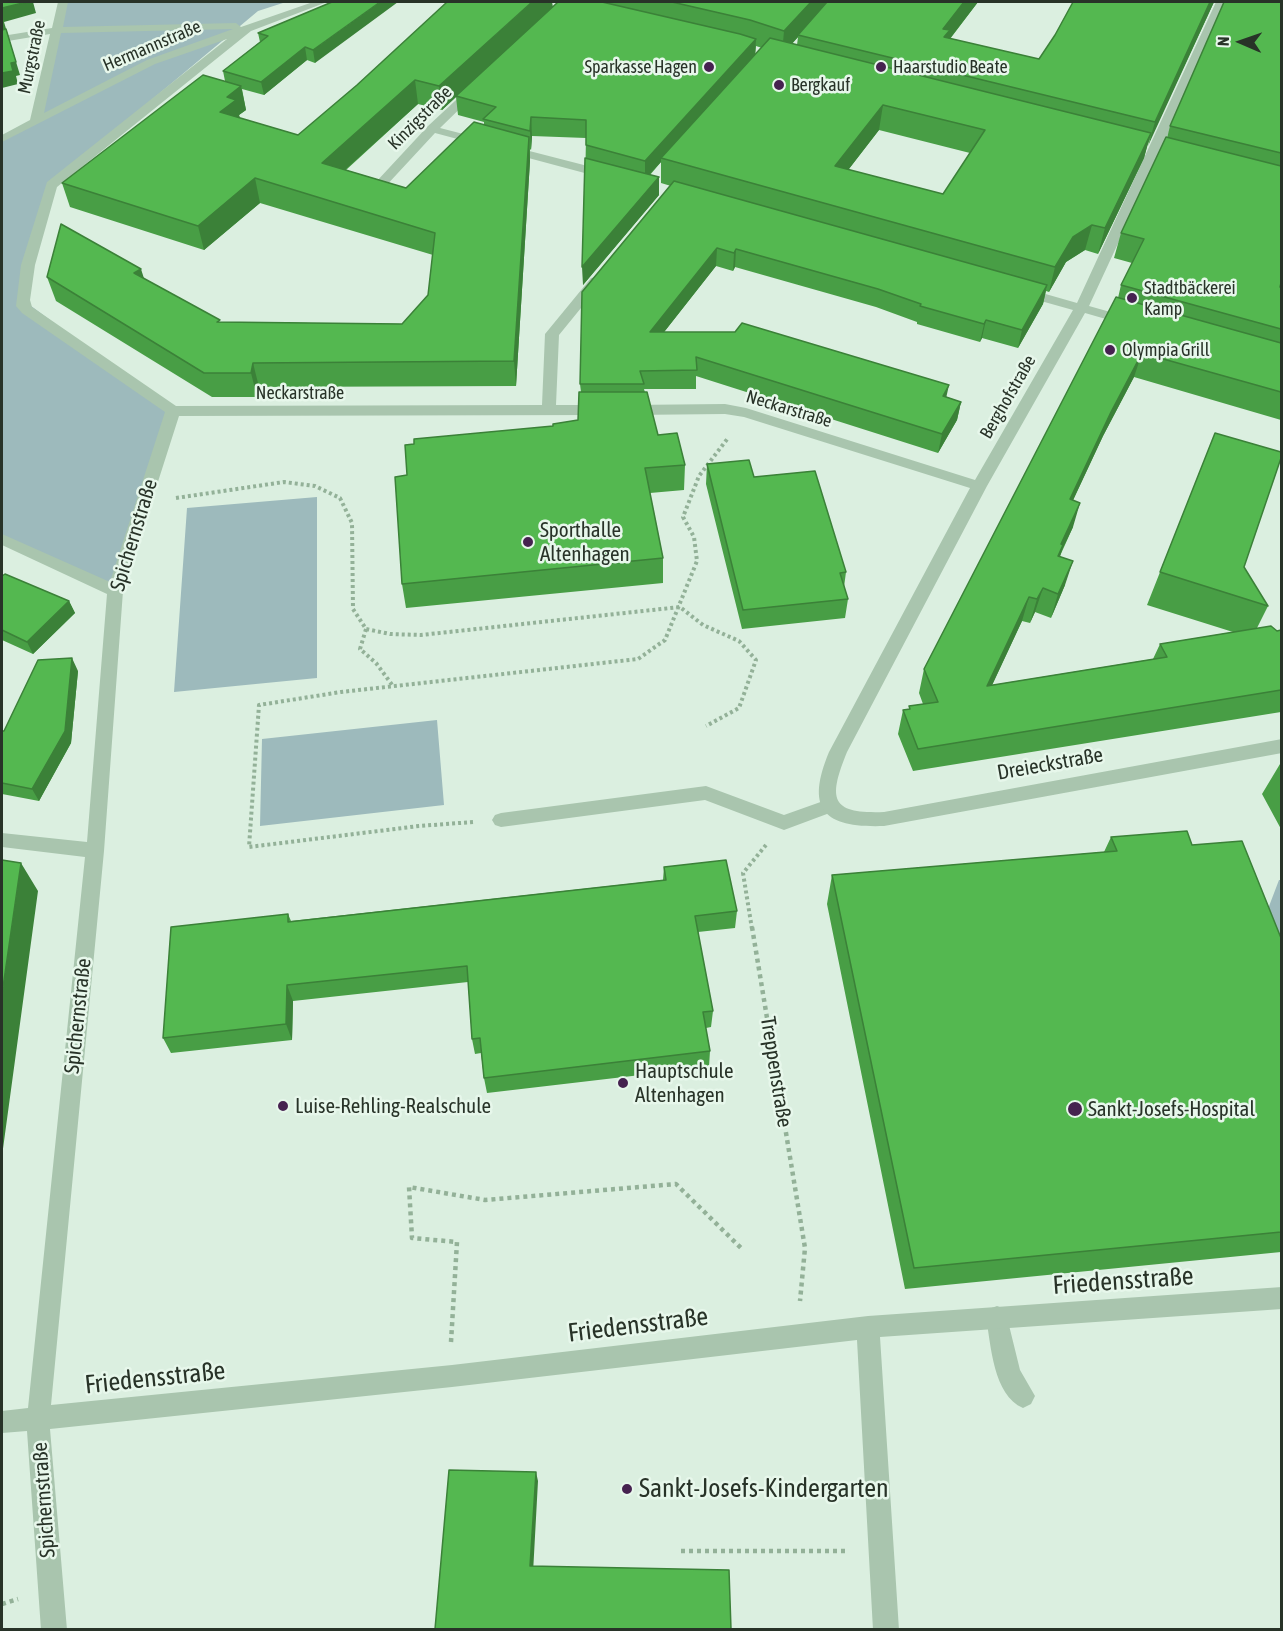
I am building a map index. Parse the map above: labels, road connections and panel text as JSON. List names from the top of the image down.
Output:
{
  "streets": {
    "street": [
      "Hermannstraße",
      "Murgstraße",
      "Kinzigstraße",
      "Neckarstraße",
      "Berghofstraße",
      "Spichernstraße",
      "Dreieckstraße",
      "Friedensstraße"
    ],
    "path": ["Treppenstraße"]
  },
  "crossings": [
    ["Hermannstraße", "Murgstraße"],
    ["Neckarstraße", "Berghofstraße"],
    ["Neckarstraße", "Spichernstraße"],
    ["Berghofstraße", "Dreieckstraße"],
    ["Spichernstraße", "Friedensstraße"],
    ["Treppenstraße", "Friedensstraße"]
  ],
  "places": [
    "Sparkasse Hagen",
    "Haarstudio Beate",
    "Bergkauf",
    "Stadtbäckerei Kamp",
    "Olympia Grill",
    "Sporthalle Altenhagen",
    "Hauptschule Altenhagen",
    "Luise-Rehling-Realschule",
    "Sankt-Josefs-Hospital",
    "Sankt-Josefs-Kindergarten"
  ],
  "north": "left"
}
